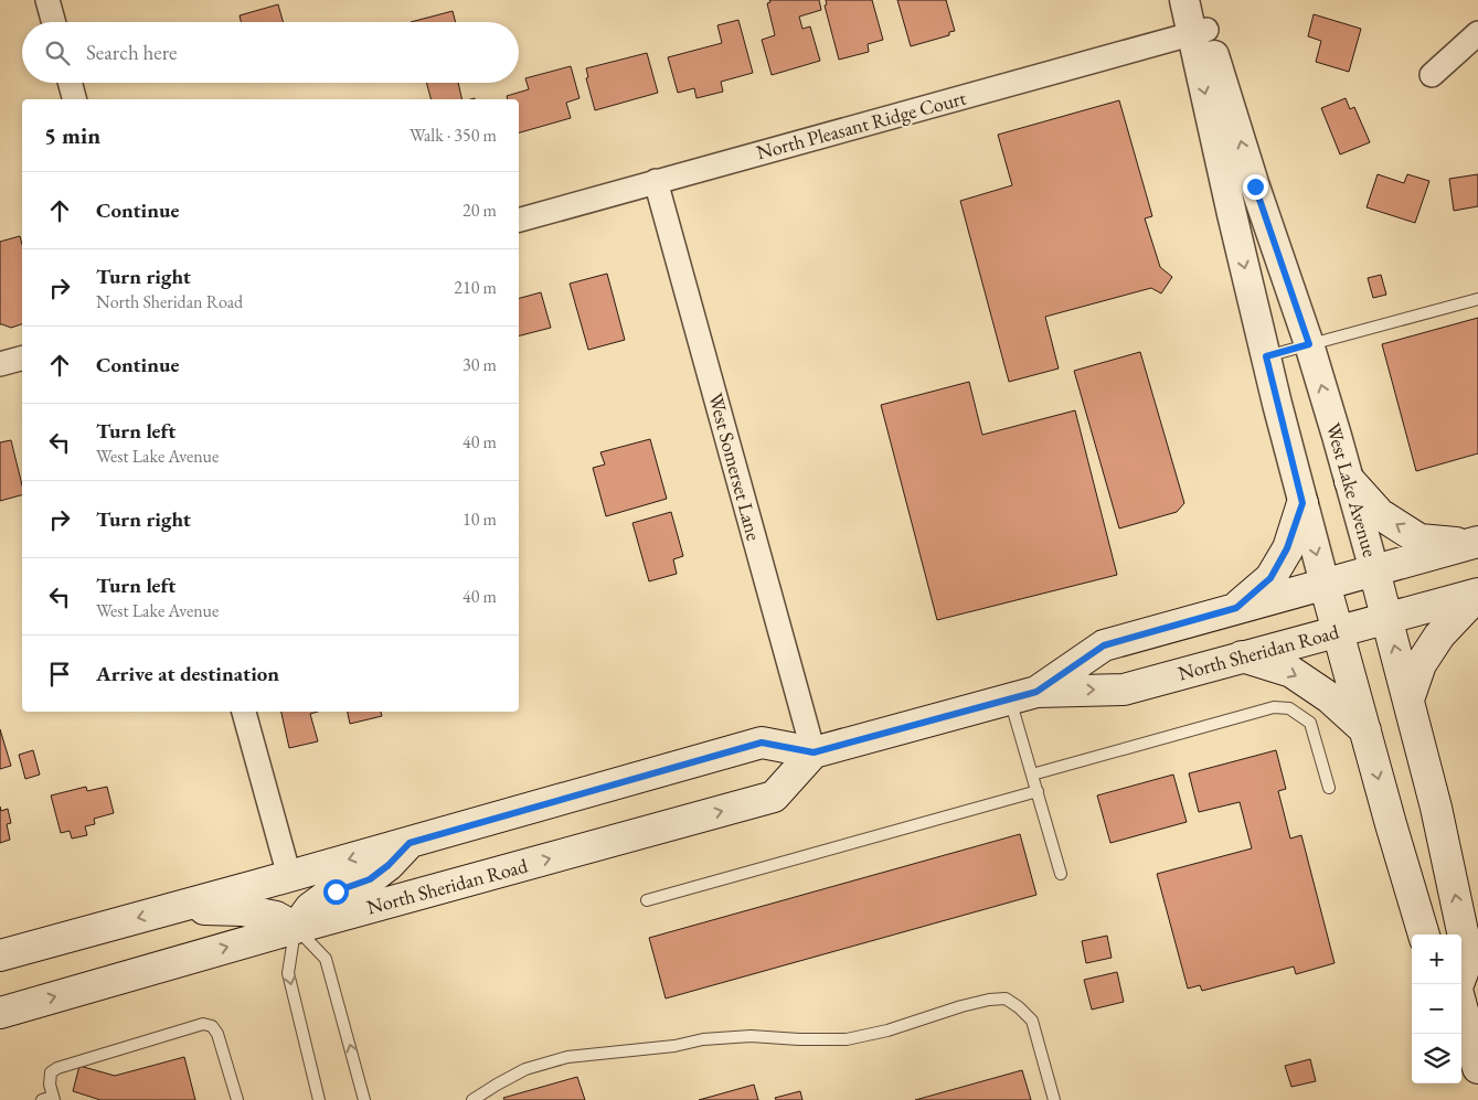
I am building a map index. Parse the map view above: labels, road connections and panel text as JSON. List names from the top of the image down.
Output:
{
  "streets": {
    "main road": ["West Lake Avenue", "North Sheridan Road"],
    "street": ["North Pleasant Ridge Court", "West Somerset Lane"]
  },
  "crossings": [
    ["North Pleasant Ridge Court", "West Somerset Lane"],
    ["North Pleasant Ridge Court", "West Lake Avenue"],
    ["West Somerset Lane", "North Sheridan Road"],
    ["West Lake Avenue", "North Sheridan Road"]
  ],
  "page": {
    "search": "Search here",
    "heading": ["5 min", "Walk · 350 m"],
    "list": [
      ["Continue", "20 m"],
      ["Turn right", "North Sheridan Road", "210 m"],
      ["Continue", "30 m"],
      ["Turn left", "West Lake Avenue", "40 m"],
      ["Turn right", "10 m"],
      ["Turn left", "West Lake Avenue", "40 m"],
      "Arrive at destination"
    ],
    "map_buttons": ["+", "−"]
  }
}
